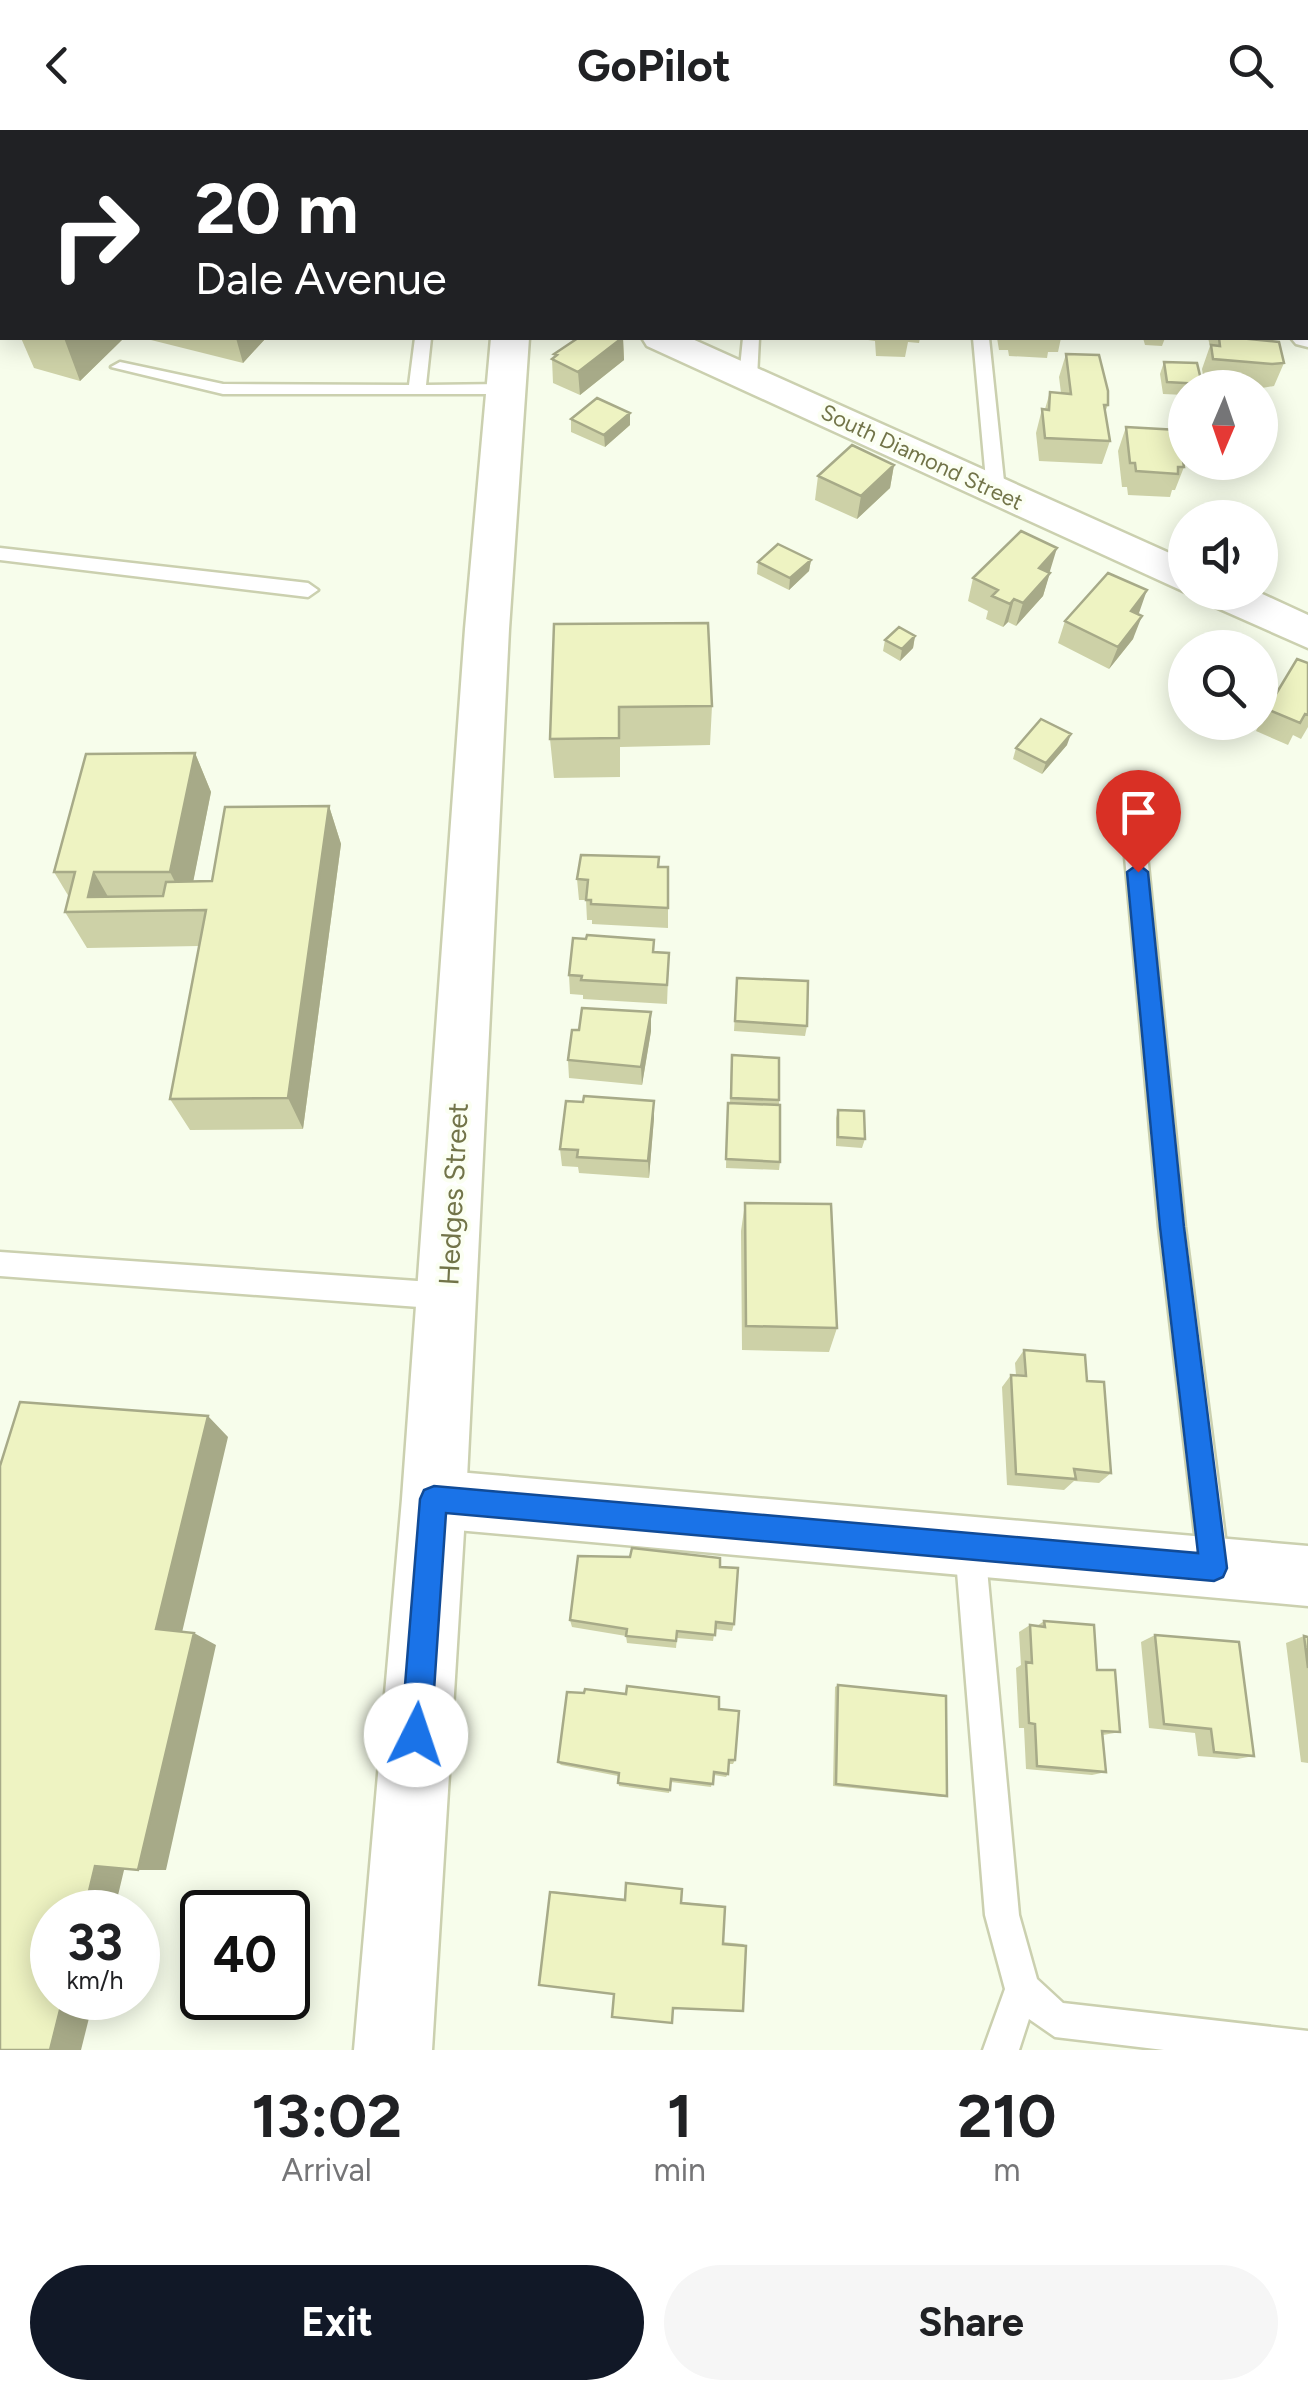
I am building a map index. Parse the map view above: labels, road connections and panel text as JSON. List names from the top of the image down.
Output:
{
  "streets": {
    "street": ["South Diamond Street", "Hedges Street"]
  },
  "north": "bottom",
  "page": {
    "header": "GoPilot",
    "turn": ["20 m", "Dale Avenue"],
    "speed": "33 km/h",
    "limit": "40",
    "eta": [
      "13:02",
      "Arrival",
      "1",
      "min",
      "210",
      "m"
    ],
    "buttons": ["Exit", "Share"]
  }
}
